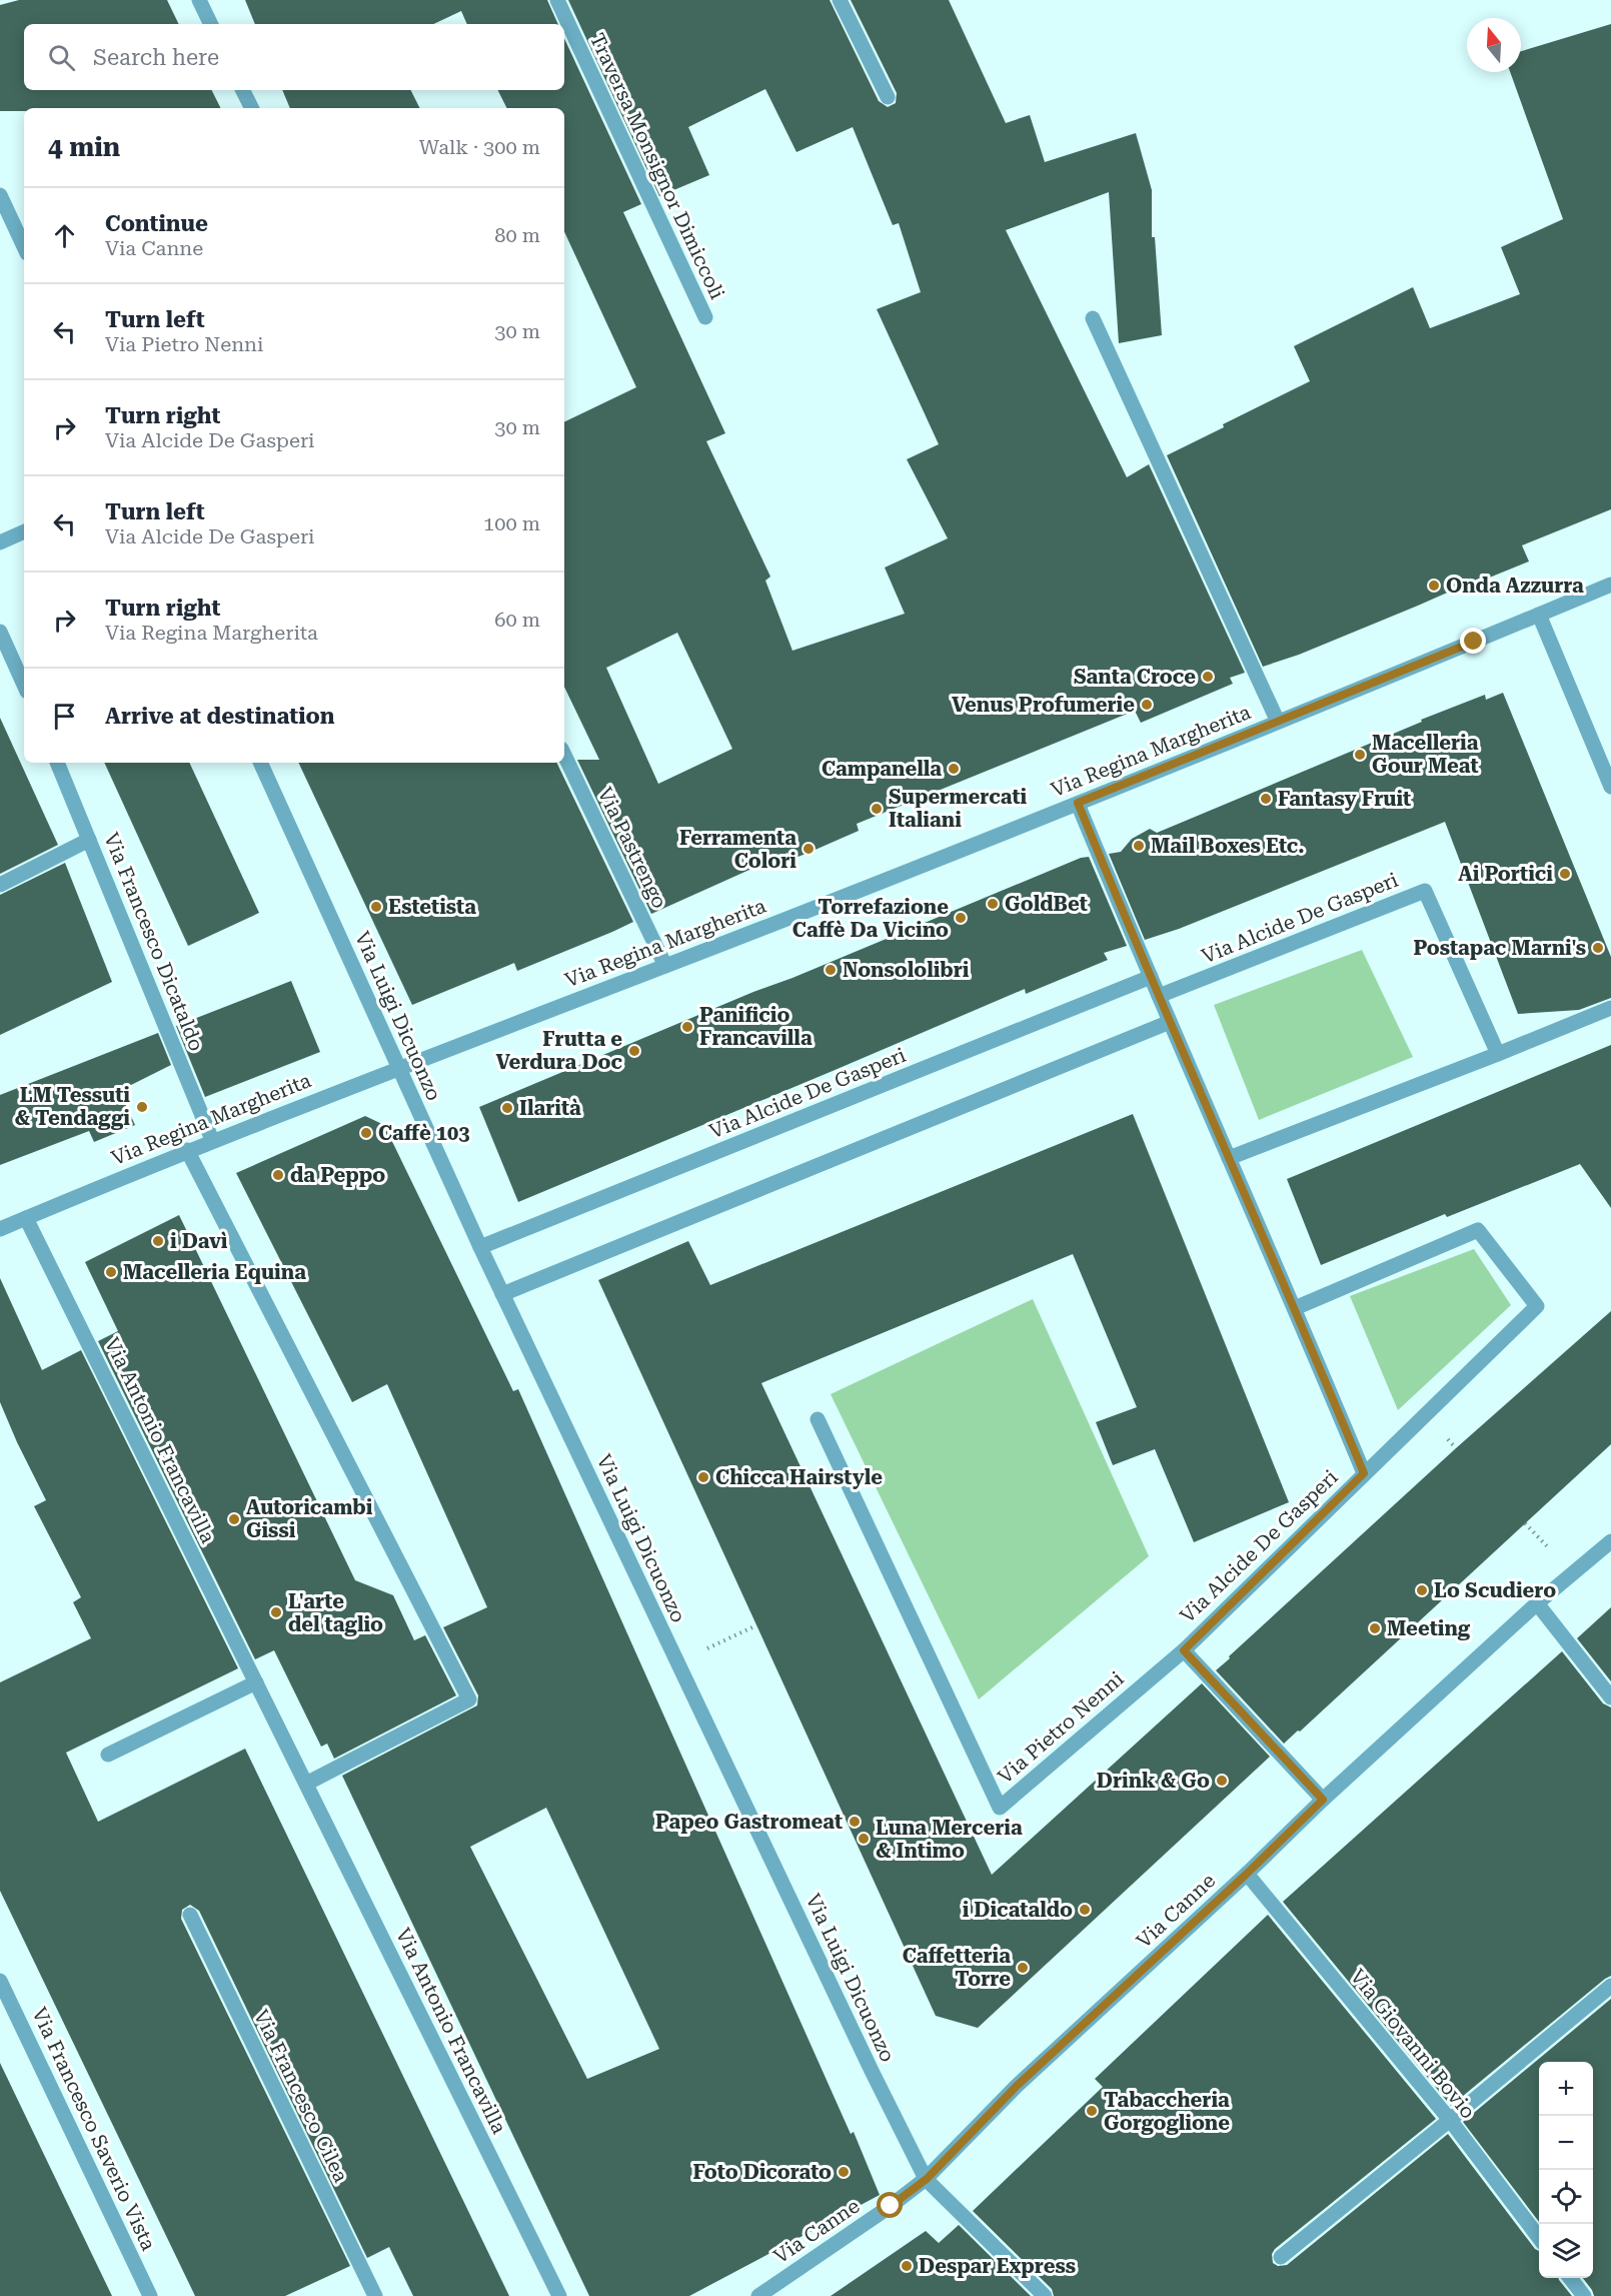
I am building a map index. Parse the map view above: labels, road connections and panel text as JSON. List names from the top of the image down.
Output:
{
  "streets": {
    "street": [
      "Traversa Monsignor Dimiccoli",
      "Via Regina Margherita",
      "Via Pastrengo",
      "Via Alcide De Gasperi",
      "Via Francesco Dicataldo",
      "Via Luigi Dicuonzo",
      "Via Antonio Francavilla",
      "Via Pietro Nenni",
      "Via Canne",
      "Via Giovanni Bovio",
      "Via Francesco Cilea",
      "Via Francesco Saverio Vista"
    ]
  },
  "crossings": [
    ["Via Regina Margherita", "Via Pastrengo"],
    ["Via Regina Margherita", "Via Alcide De Gasperi"],
    ["Via Regina Margherita", "Via Francesco Dicataldo"],
    ["Via Regina Margherita", "Via Luigi Dicuonzo"],
    ["Via Regina Margherita", "Via Antonio Francavilla"],
    ["Via Alcide De Gasperi", "Via Luigi Dicuonzo"],
    ["Via Alcide De Gasperi", "Via Pietro Nenni"],
    ["Via Luigi Dicuonzo", "Via Canne"],
    ["Via Canne", "Via Giovanni Bovio"]
  ],
  "places": [
    "Onda Azzurra",
    "Santa Croce",
    "Venus Profumerie",
    "Macelleria Gour Meat",
    "Campanella",
    "Fantasy Fruit",
    "Supermercati Italiani",
    "Mail Boxes Etc.",
    "Ferramenta Colori",
    "Ai Portici",
    "GoldBet",
    "Estetista",
    "Torrefazione Caffè Da Vicino",
    "Postapac Marni's",
    "Nonsololibri",
    "Panificio Francavilla",
    "Frutta e Verdura Doc",
    "LM Tessuti & Tendaggi",
    "Ilarità",
    "Caffè 103",
    "da Peppo",
    "i Davì",
    "Macelleria Equina",
    "Chicca Hairstyle",
    "Autoricambi Gissi",
    "Lo Scudiero",
    "L'arte del taglio",
    "Meeting",
    "Drink & Go",
    "Papeo Gastromeat",
    "Luna Merceria & Intimo",
    "i Dicataldo",
    "Caffetteria Torre",
    "Tabaccheria Gorgoglione",
    "Foto Dicorato",
    "Despar Express"
  ],
  "north": "top",
  "page": {
    "search": "Search here",
    "heading": ["4 min", "Walk · 300 m"],
    "list": [
      ["Continue", "Via Canne", "80 m"],
      ["Turn left", "Via Pietro Nenni", "30 m"],
      ["Turn right", "Via Alcide De Gasperi", "30 m"],
      ["Turn left", "Via Alcide De Gasperi", "100 m"],
      ["Turn right", "Via Regina Margherita", "60 m"],
      "Arrive at destination"
    ],
    "map_buttons": ["+", "−"]
  }
}
